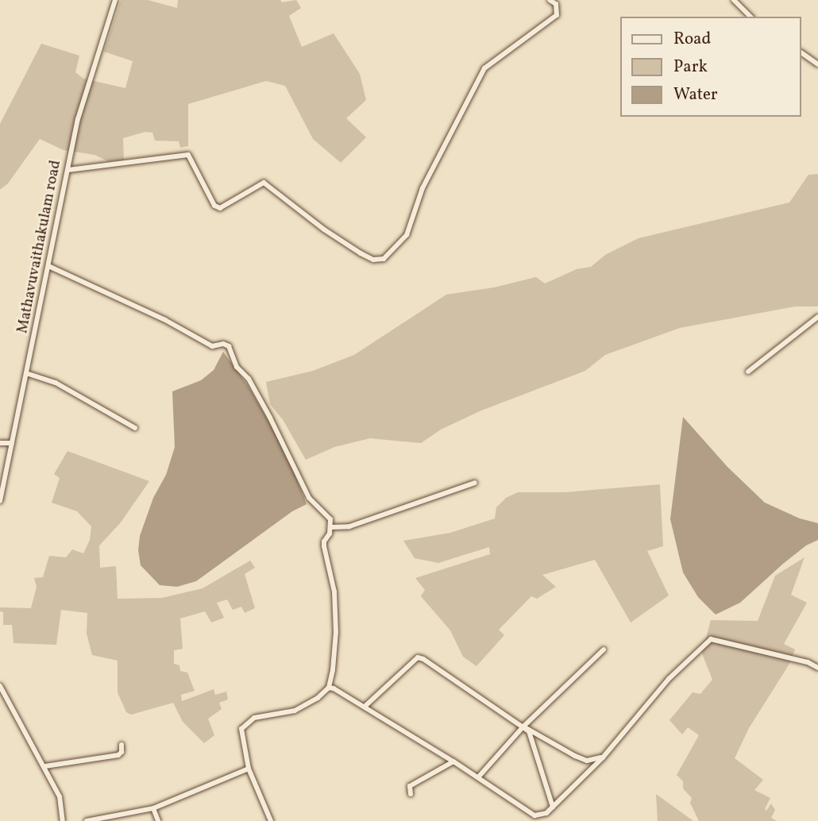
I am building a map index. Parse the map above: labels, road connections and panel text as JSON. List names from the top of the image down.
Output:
{
  "streets": {
    "street": ["Mathavuvaithakulam road"]
  },
  "legend": ["Road", "Park", "Water"]
}
